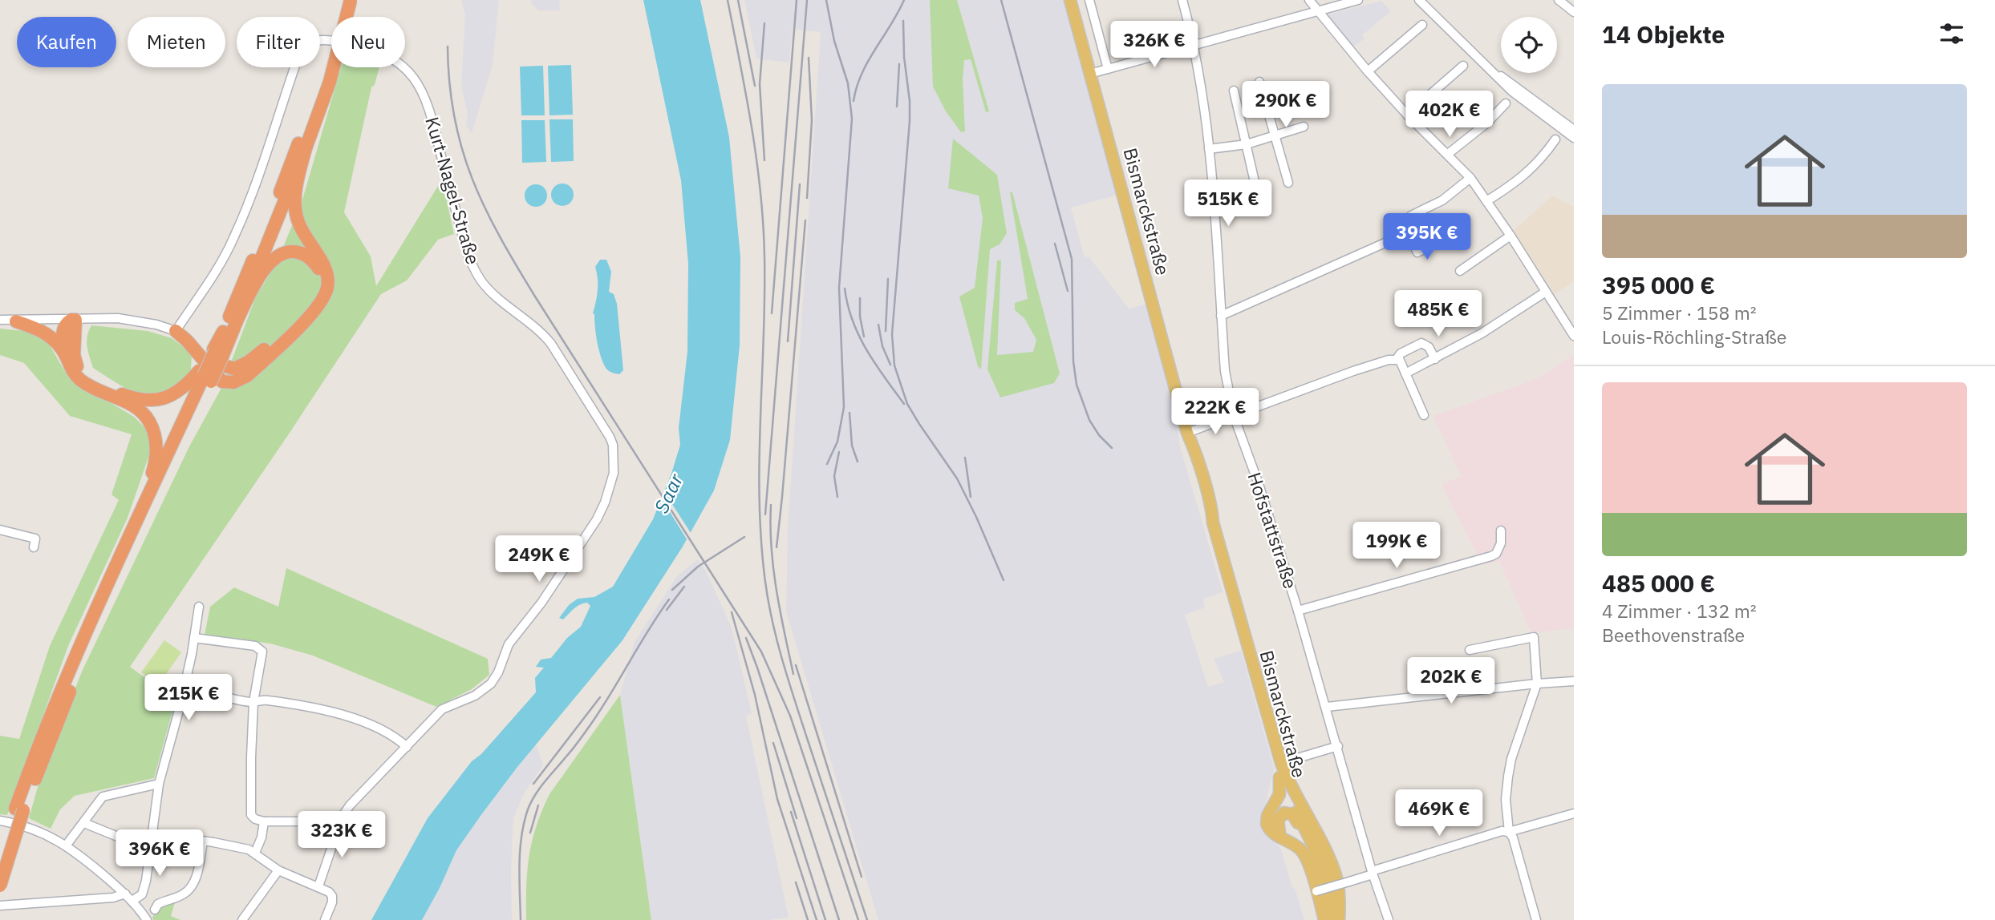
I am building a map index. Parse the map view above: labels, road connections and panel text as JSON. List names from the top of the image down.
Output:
{
  "streets": {
    "main road": ["Bismarckstraße"],
    "street": ["Kurt-Nagel-Straße", "Hofstattstraße"]
  },
  "water": ["Saar"],
  "page": {
    "heading": "14 Objekte",
    "chip": [
      "Kaufen",
      "Mieten",
      "Filter",
      "Neu"
    ],
    "price": [
      "326K €",
      "290K €",
      "402K €",
      "515K €",
      "395K €",
      "485K €",
      "222K €",
      "199K €",
      "249K €",
      "202K €",
      "215K €",
      "469K €",
      "323K €",
      "396K €"
    ],
    "list": [
      {
        "name": "395 000 €",
        "note": "5 Zimmer · 158 m² · Louis-Röchling-Straße"
      },
      {
        "name": "485 000 €",
        "note": "4 Zimmer · 132 m² · Beethovenstraße"
      }
    ]
  }
}
